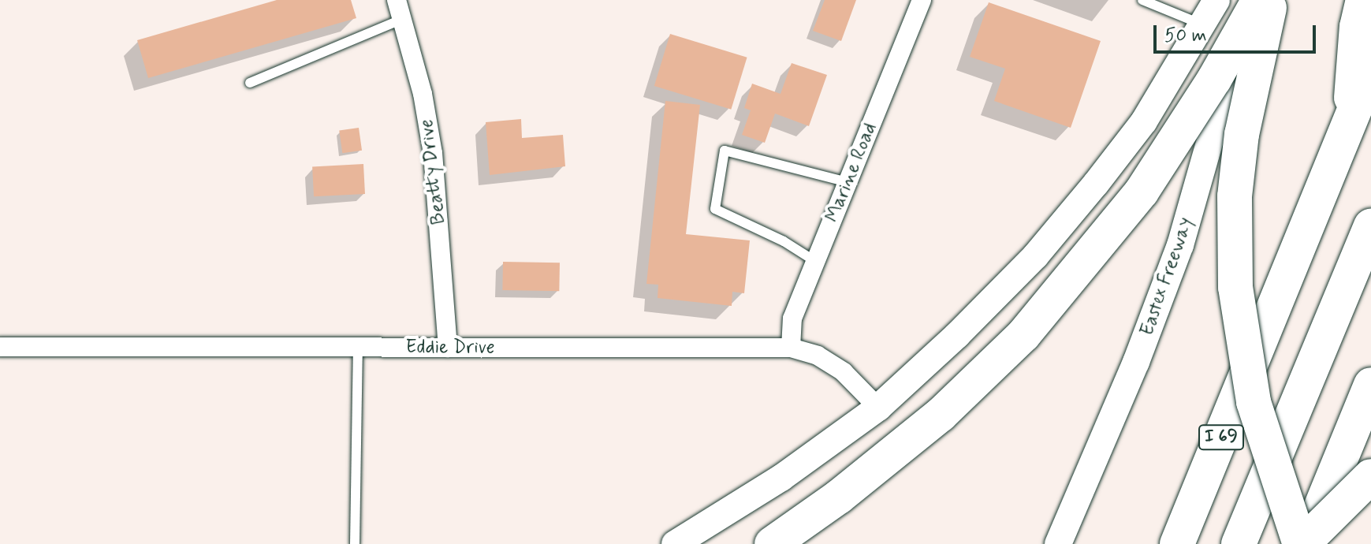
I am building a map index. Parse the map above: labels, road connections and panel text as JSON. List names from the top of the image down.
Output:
{
  "streets": {
    "highway": ["I 69"],
    "main road": ["Eastex Freeway"],
    "street": ["Beatty Drive", "Marine Road", "Eddie Drive"]
  },
  "crossings": [
    ["Beatty Drive", "Eddie Drive"],
    ["Marine Road", "Eddie Drive"]
  ],
  "scale_bar": "50 m"
}
